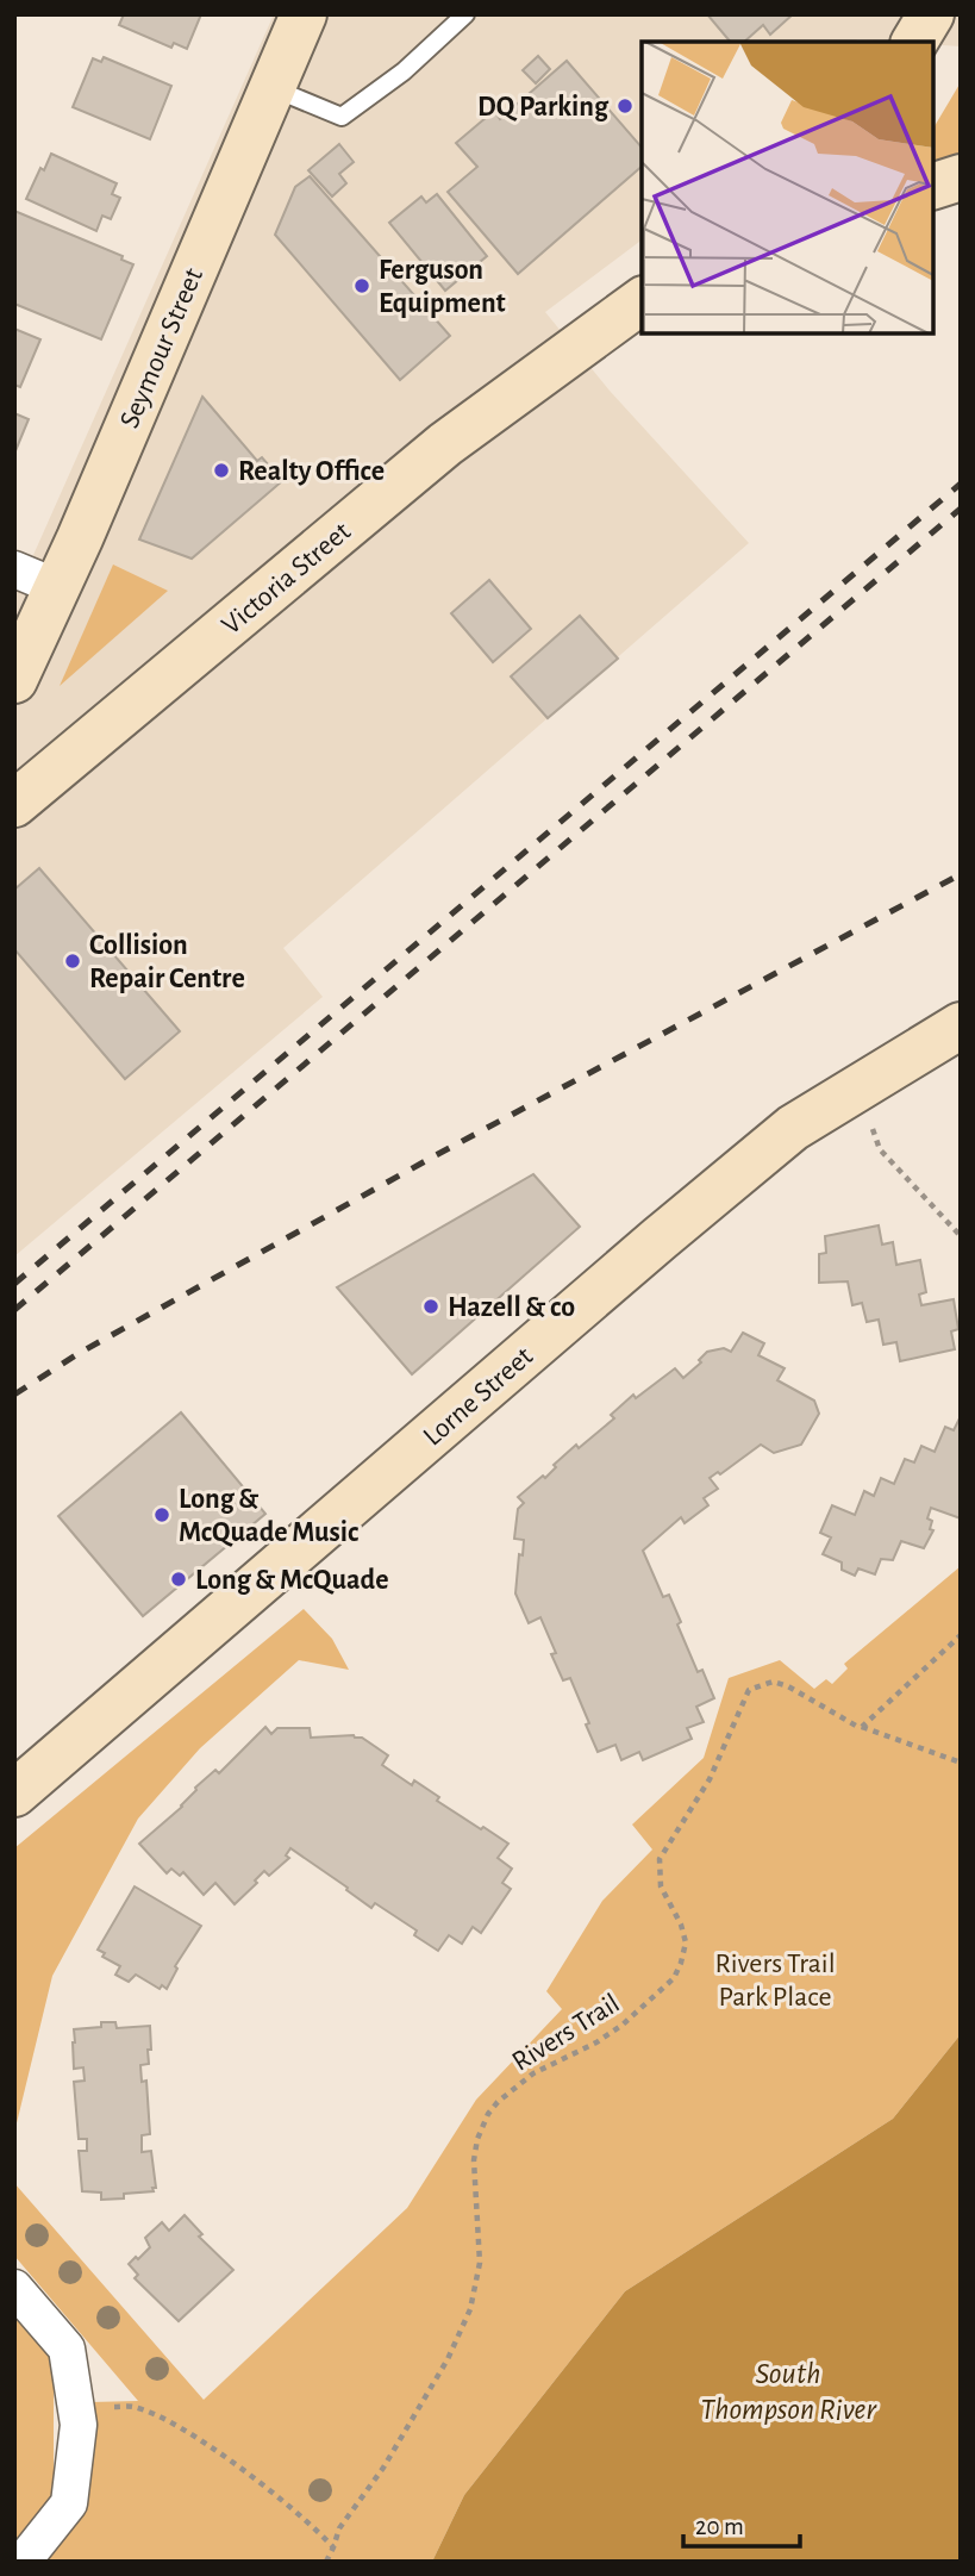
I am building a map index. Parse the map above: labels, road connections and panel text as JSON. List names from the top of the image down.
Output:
{
  "streets": {
    "main road": ["Seymour Street", "Victoria Street", "Lorne Street"],
    "path": ["Rivers Trail"]
  },
  "water": ["South Thompson River"],
  "parks": ["Rivers Trail Park Place"],
  "places": [
    "DQ Parking",
    "Ferguson Equipment",
    "Realty Office",
    "Collision Repair Centre",
    "Hazell & co",
    "Long & McQuade Music",
    "Long & McQuade"
  ],
  "scale_bar": "20 m"
}
